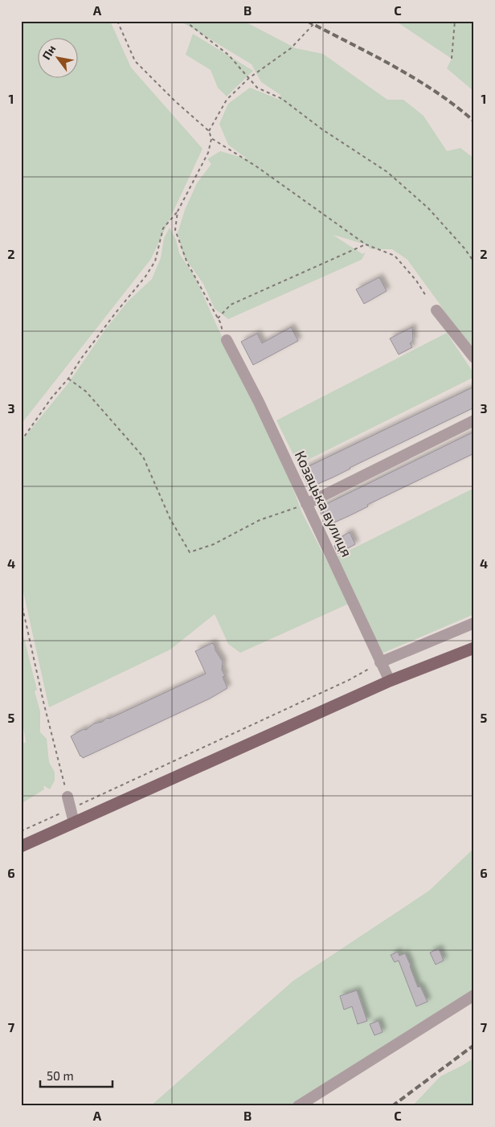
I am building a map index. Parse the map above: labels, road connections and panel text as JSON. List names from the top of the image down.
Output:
{
  "streets": {
    "street": ["Козацька вулиця"]
  },
  "scale_bar": "50 m",
  "north": "top left",
  "grid": {
    "columns": ["A", "B", "C"],
    "rows": [
      "1",
      "2",
      "3",
      "4",
      "5",
      "6",
      "7"
    ]
  }
}
